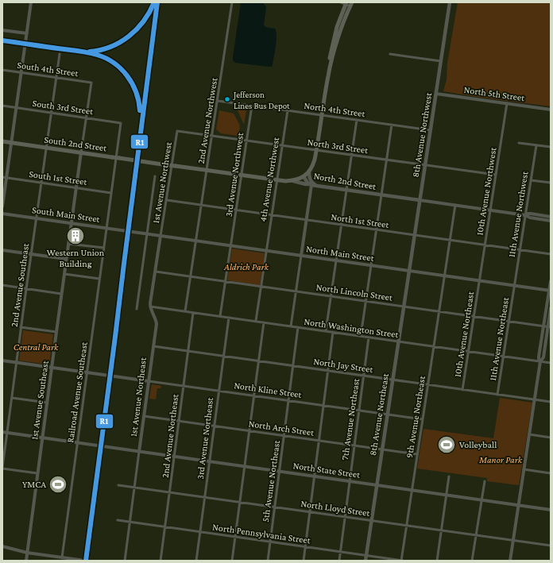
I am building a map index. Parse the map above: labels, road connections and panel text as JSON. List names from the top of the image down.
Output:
{
  "streets": {
    "main road": [
      "8th Avenue Northwest",
      "South 2nd Street",
      "North 2nd Street",
      "8th Avenue Northeast"
    ],
    "street": [
      "South 4th Street",
      "North 5th Street",
      "South 3rd Street",
      "North 4th Street",
      "2nd Avenue Northwest",
      "North 3rd Street",
      "3rd Avenue Northwest",
      "South 1st Street",
      "4th Avenue Northwest",
      "1st Avenue Northwest",
      "10th Avenue Northwest",
      "South Main Street",
      "11th Avenue Northwest",
      "North 1st Street",
      "North Main Street",
      "2nd Avenue Southeast",
      "North Lincoln Street",
      "North Washington Street",
      "10th Avenue Northeast",
      "11th Avenue Northeast",
      "North Jay Street",
      "North Kline Street",
      "Railroad Avenue Southeast",
      "1st Avenue Northeast",
      "1st Avenue Southeast",
      "9th Avenue Northeast",
      "7th Avenue Northeast",
      "North Arch Street",
      "2nd Avenue Northeast",
      "3rd Avenue Northeast",
      "North State Street",
      "5th Avenue Northeast",
      "North Lloyd Street",
      "North Pennsylvania Street"
    ]
  },
  "crossings": [
    ["South 4th Street", "South 3rd Street"],
    ["South 4th Street", "2nd Avenue Southeast"],
    ["North 5th Street", "8th Avenue Northwest"],
    ["North 5th Street", "10th Avenue Northwest"],
    ["South 3rd Street", "2nd Avenue Southeast"],
    ["South 3rd Street", "Railroad Avenue Southeast"],
    ["North 4th Street", "2nd Avenue Northwest"],
    ["North 4th Street", "8th Avenue Northwest"],
    ["North 4th Street", "3rd Avenue Northwest"],
    ["North 4th Street", "4th Avenue Northwest"],
    ["2nd Avenue Northwest", "North 3rd Street"],
    ["2nd Avenue Northwest", "North 2nd Street"],
    ["2nd Avenue Northwest", "North 1st Street"],
    ["2nd Avenue Northwest", "North Main Street"],
    ["8th Avenue Northwest", "North 3rd Street"],
    ["8th Avenue Northwest", "North 2nd Street"],
    ["8th Avenue Northwest", "North 1st Street"],
    ["8th Avenue Northwest", "North Main Street"],
    ["8th Avenue Northwest", "8th Avenue Northeast"],
    ["South 2nd Street", "North 2nd Street"],
    ["South 2nd Street", "2nd Avenue Southeast"],
    ["South 2nd Street", "1st Avenue Southeast"],
    ["North 3rd Street", "3rd Avenue Northwest"],
    ["North 3rd Street", "4th Avenue Northwest"],
    ["North 3rd Street", "1st Avenue Northwest"],
    ["North 3rd Street", "10th Avenue Northwest"],
    ["3rd Avenue Northwest", "North 2nd Street"],
    ["3rd Avenue Northwest", "North 1st Street"],
    ["3rd Avenue Northwest", "North Main Street"],
    ["South 1st Street", "2nd Avenue Southeast"],
    ["South 1st Street", "Railroad Avenue Southeast"],
    ["South 1st Street", "1st Avenue Southeast"],
    ["4th Avenue Northwest", "North 2nd Street"],
    ["4th Avenue Northwest", "North 1st Street"],
    ["4th Avenue Northwest", "North Main Street"],
    ["4th Avenue Northwest", "North Lincoln Street"],
    ["4th Avenue Northwest", "North Washington Street"],
    ["North 2nd Street", "10th Avenue Northwest"],
    ["North 2nd Street", "11th Avenue Northwest"],
    ["North 2nd Street", "9th Avenue Northeast"],
    ["1st Avenue Northwest", "North 1st Street"],
    ["1st Avenue Northwest", "North Main Street"],
    ["10th Avenue Northwest", "North 1st Street"],
    ["10th Avenue Northwest", "North Main Street"],
    ["10th Avenue Northwest", "10th Avenue Northeast"],
    ["South Main Street", "North Main Street"],
    ["South Main Street", "2nd Avenue Southeast"],
    ["South Main Street", "Railroad Avenue Southeast"],
    ["South Main Street", "1st Avenue Southeast"],
    ["11th Avenue Northwest", "North 1st Street"],
    ["11th Avenue Northwest", "North Main Street"],
    ["11th Avenue Northwest", "11th Avenue Northeast"],
    ["North 1st Street", "9th Avenue Northeast"],
    ["North Main Street", "10th Avenue Northeast"],
    ["North Main Street", "11th Avenue Northeast"],
    ["North Main Street", "8th Avenue Northeast"],
    ["North Main Street", "9th Avenue Northeast"],
    ["2nd Avenue Southeast", "North Kline Street"],
    ["2nd Avenue Southeast", "North State Street"],
    ["North Lincoln Street", "10th Avenue Northeast"],
    ["North Lincoln Street", "11th Avenue Northeast"],
    ["North Lincoln Street", "8th Avenue Northeast"],
    ["North Lincoln Street", "9th Avenue Northeast"],
    ["North Washington Street", "10th Avenue Northeast"],
    ["North Washington Street", "11th Avenue Northeast"],
    ["North Washington Street", "1st Avenue Northeast"],
    ["North Washington Street", "8th Avenue Northeast"],
    ["North Washington Street", "9th Avenue Northeast"],
    ["North Washington Street", "7th Avenue Northeast"],
    ["North Washington Street", "2nd Avenue Northeast"],
    ["North Washington Street", "3rd Avenue Northeast"],
    ["North Washington Street", "5th Avenue Northeast"],
    ["10th Avenue Northeast", "North Jay Street"],
    ["11th Avenue Northeast", "North Jay Street"],
    ["North Jay Street", "1st Avenue Northeast"],
    ["North Jay Street", "8th Avenue Northeast"],
    ["North Jay Street", "9th Avenue Northeast"],
    ["North Jay Street", "7th Avenue Northeast"],
    ["North Jay Street", "2nd Avenue Northeast"],
    ["North Jay Street", "3rd Avenue Northeast"],
    ["North Jay Street", "5th Avenue Northeast"],
    ["North Kline Street", "Railroad Avenue Southeast"],
    ["North Kline Street", "1st Avenue Northeast"],
    ["North Kline Street", "1st Avenue Southeast"],
    ["North Kline Street", "8th Avenue Northeast"],
    ["North Kline Street", "9th Avenue Northeast"],
    ["North Kline Street", "7th Avenue Northeast"],
    ["North Kline Street", "2nd Avenue Northeast"],
    ["North Kline Street", "3rd Avenue Northeast"],
    ["North Kline Street", "5th Avenue Northeast"],
    ["Railroad Avenue Southeast", "North State Street"],
    ["1st Avenue Northeast", "North Arch Street"],
    ["1st Avenue Northeast", "North State Street"],
    ["1st Avenue Northeast", "North Lloyd Street"],
    ["1st Avenue Northeast", "North Pennsylvania Street"],
    ["1st Avenue Southeast", "North State Street"],
    ["8th Avenue Northeast", "North Arch Street"],
    ["8th Avenue Northeast", "North State Street"],
    ["8th Avenue Northeast", "North Lloyd Street"],
    ["8th Avenue Northeast", "North Pennsylvania Street"],
    ["9th Avenue Northeast", "North Arch Street"],
    ["9th Avenue Northeast", "North State Street"],
    ["9th Avenue Northeast", "North Lloyd Street"],
    ["9th Avenue Northeast", "North Pennsylvania Street"],
    ["7th Avenue Northeast", "North Arch Street"],
    ["7th Avenue Northeast", "North State Street"],
    ["7th Avenue Northeast", "North Lloyd Street"],
    ["7th Avenue Northeast", "North Pennsylvania Street"],
    ["North Arch Street", "2nd Avenue Northeast"],
    ["North Arch Street", "3rd Avenue Northeast"],
    ["North Arch Street", "5th Avenue Northeast"],
    ["2nd Avenue Northeast", "North State Street"],
    ["2nd Avenue Northeast", "North Lloyd Street"],
    ["2nd Avenue Northeast", "North Pennsylvania Street"],
    ["3rd Avenue Northeast", "North State Street"],
    ["3rd Avenue Northeast", "North Lloyd Street"],
    ["3rd Avenue Northeast", "North Pennsylvania Street"],
    ["North State Street", "5th Avenue Northeast"],
    ["5th Avenue Northeast", "North Lloyd Street"],
    ["5th Avenue Northeast", "North Pennsylvania Street"]
  ],
  "parks": ["Aldrich Park", "Central Park", "Manor Park"],
  "places": {
    "other": ["Jefferson Lines Bus Depot"],
    "building": ["Western Union Building"],
    "sports": ["Volleyball", "YMCA"]
  },
  "lines": ["transit line R1"]
}
